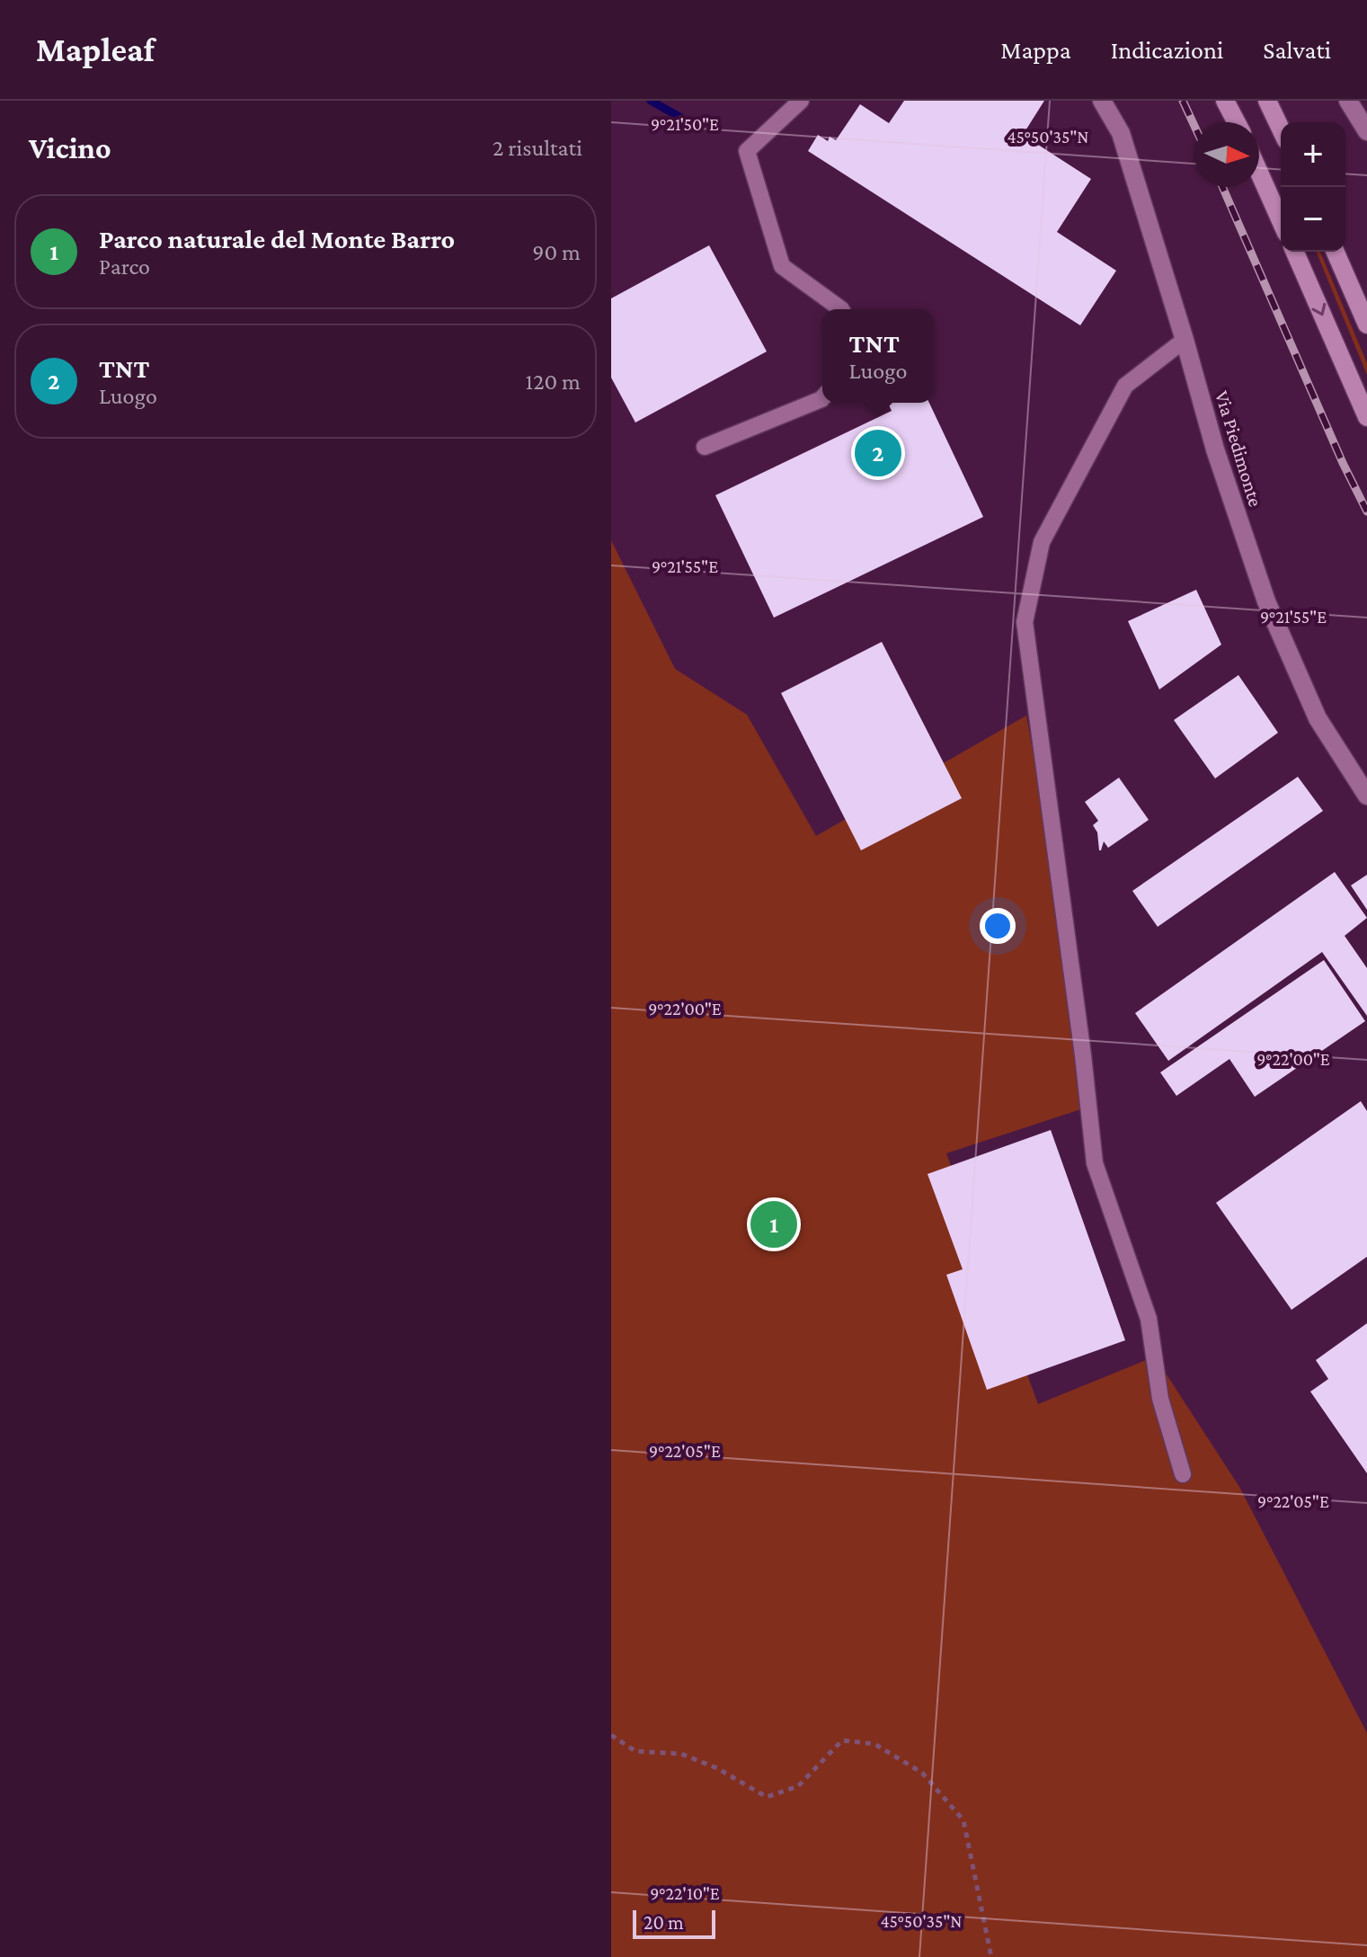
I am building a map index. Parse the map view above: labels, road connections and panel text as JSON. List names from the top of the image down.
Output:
{
  "streets": {
    "street": ["Via Piedimonte"]
  },
  "scale_bar": "20 m",
  "north": "right",
  "page": {
    "header": "Mapleaf",
    "nav": ["Mappa", "Indicazioni", "Salvati"],
    "heading": ["Vicino", "2 risultati"],
    "map_buttons": ["+", "−"],
    "list": [
      {
        "mark": "1",
        "name": "Parco naturale del Monte Barro",
        "note": "Parco",
        "value": "90 m"
      },
      {
        "mark": "2",
        "name": "TNT",
        "note": "Luogo",
        "value": "120 m"
      }
    ],
    "popup": ["TNT", "Luogo"],
    "pins": ["2", "1"],
    "scale": "20 m"
  },
  "coordinates": [
    "9°21'50\"E",
    "45°50'35\"N",
    "9°21'55\"E",
    "9°22'00\"E",
    "9°22'05\"E",
    "9°22'10\"E"
  ]
}
